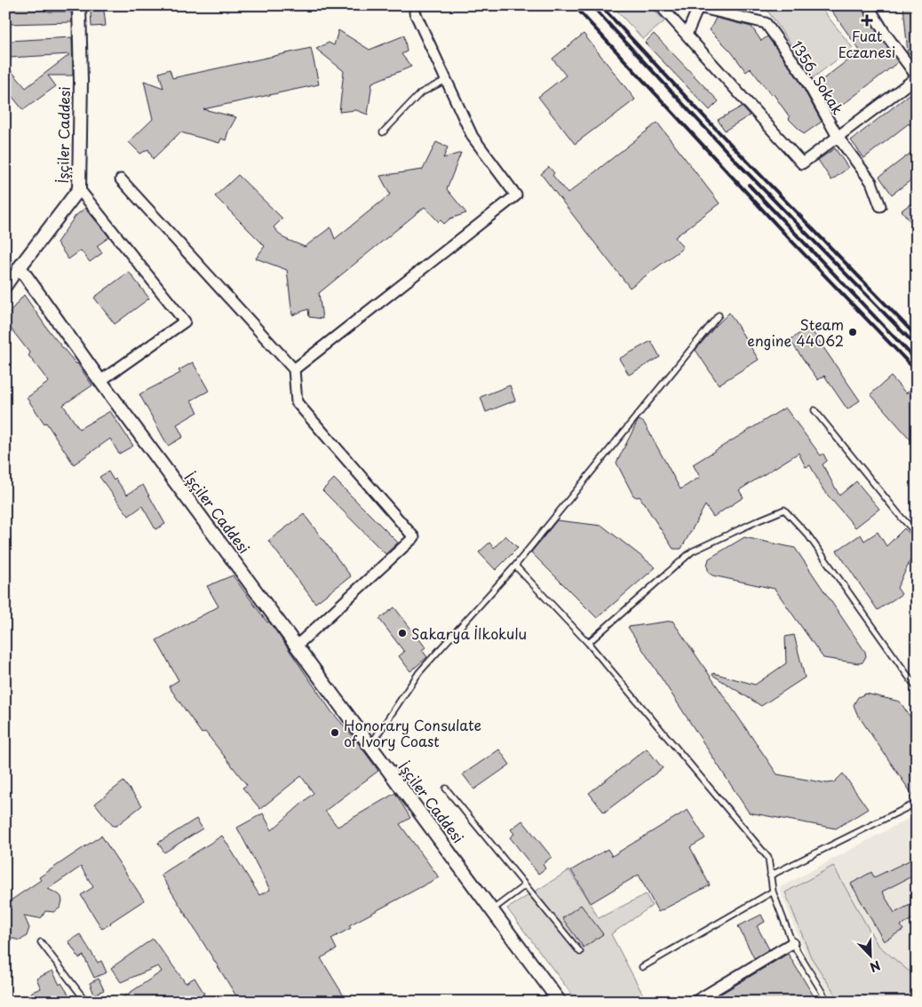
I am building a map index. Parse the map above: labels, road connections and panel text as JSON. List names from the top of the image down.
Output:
{
  "streets": {
    "street": ["1356. Sokak", "İşçiler Caddesi"]
  },
  "places": {
    "health": ["Fuat Eczanesi"],
    "other": ["Steam engine 44062", "Sakarya İlkokulu", "Honorary Consulate of Ivory Coast"]
  },
  "north": "bottom right"
}
